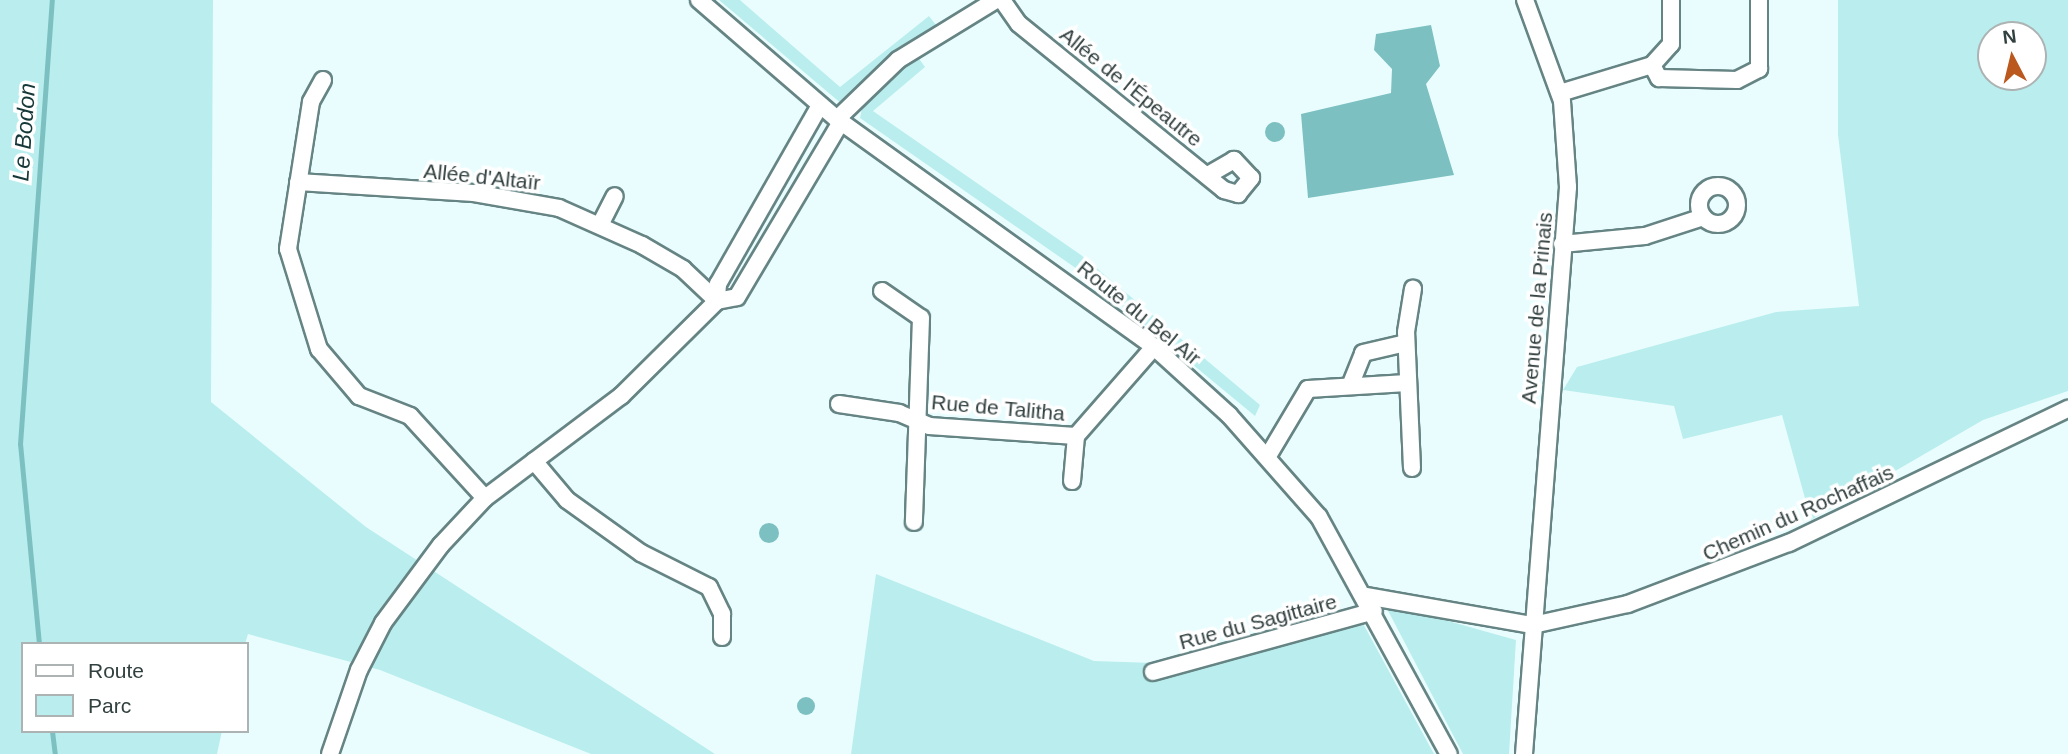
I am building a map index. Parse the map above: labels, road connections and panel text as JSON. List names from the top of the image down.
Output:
{
  "streets": {
    "street": [
      "Allée de l'Épeautre",
      "Allée d'Altaïr",
      "Avenue de la Prinais",
      "Route du Bel Air",
      "Rue de Talitha",
      "Chemin du Rochaffais",
      "Rue du Sagittaire"
    ]
  },
  "crossings": [
    ["Avenue de la Prinais", "Chemin du Rochaffais"],
    ["Route du Bel Air", "Rue de Talitha"],
    ["Route du Bel Air", "Rue du Sagittaire"]
  ],
  "water": ["Le Bodon"],
  "legend": ["Route", "Parc"],
  "north": "top"
}
